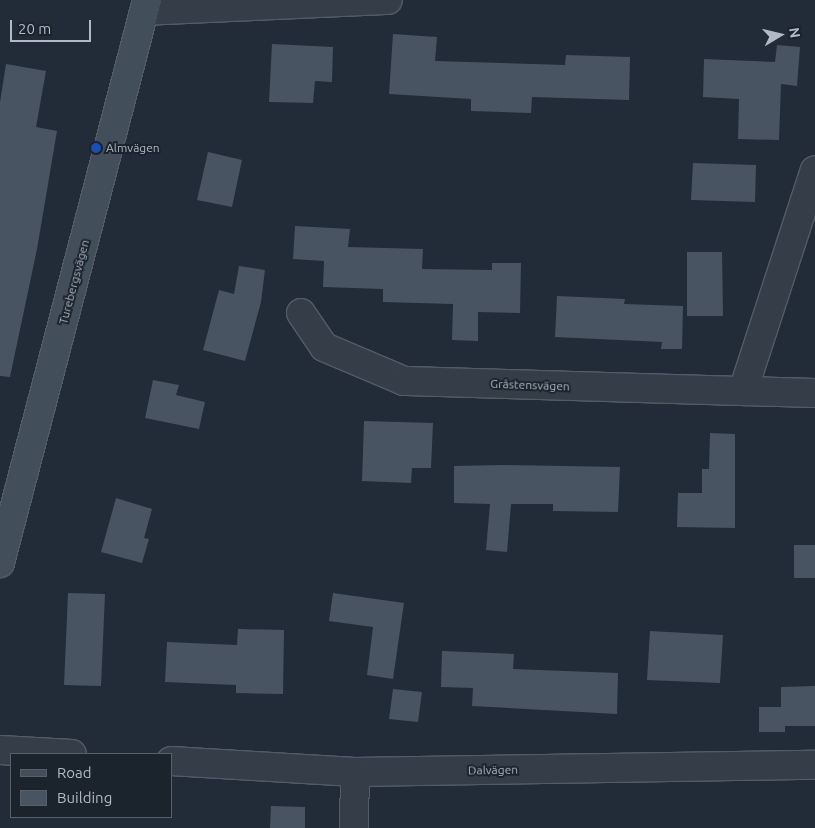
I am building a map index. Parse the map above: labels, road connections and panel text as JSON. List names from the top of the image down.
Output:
{
  "streets": {
    "street": ["Turebergsvägen", "Gråstensvägen", "Dalvägen"]
  },
  "places": ["Almvägen"],
  "legend": ["Road", "Building"],
  "scale_bar": "20 m",
  "north": "right"
}
